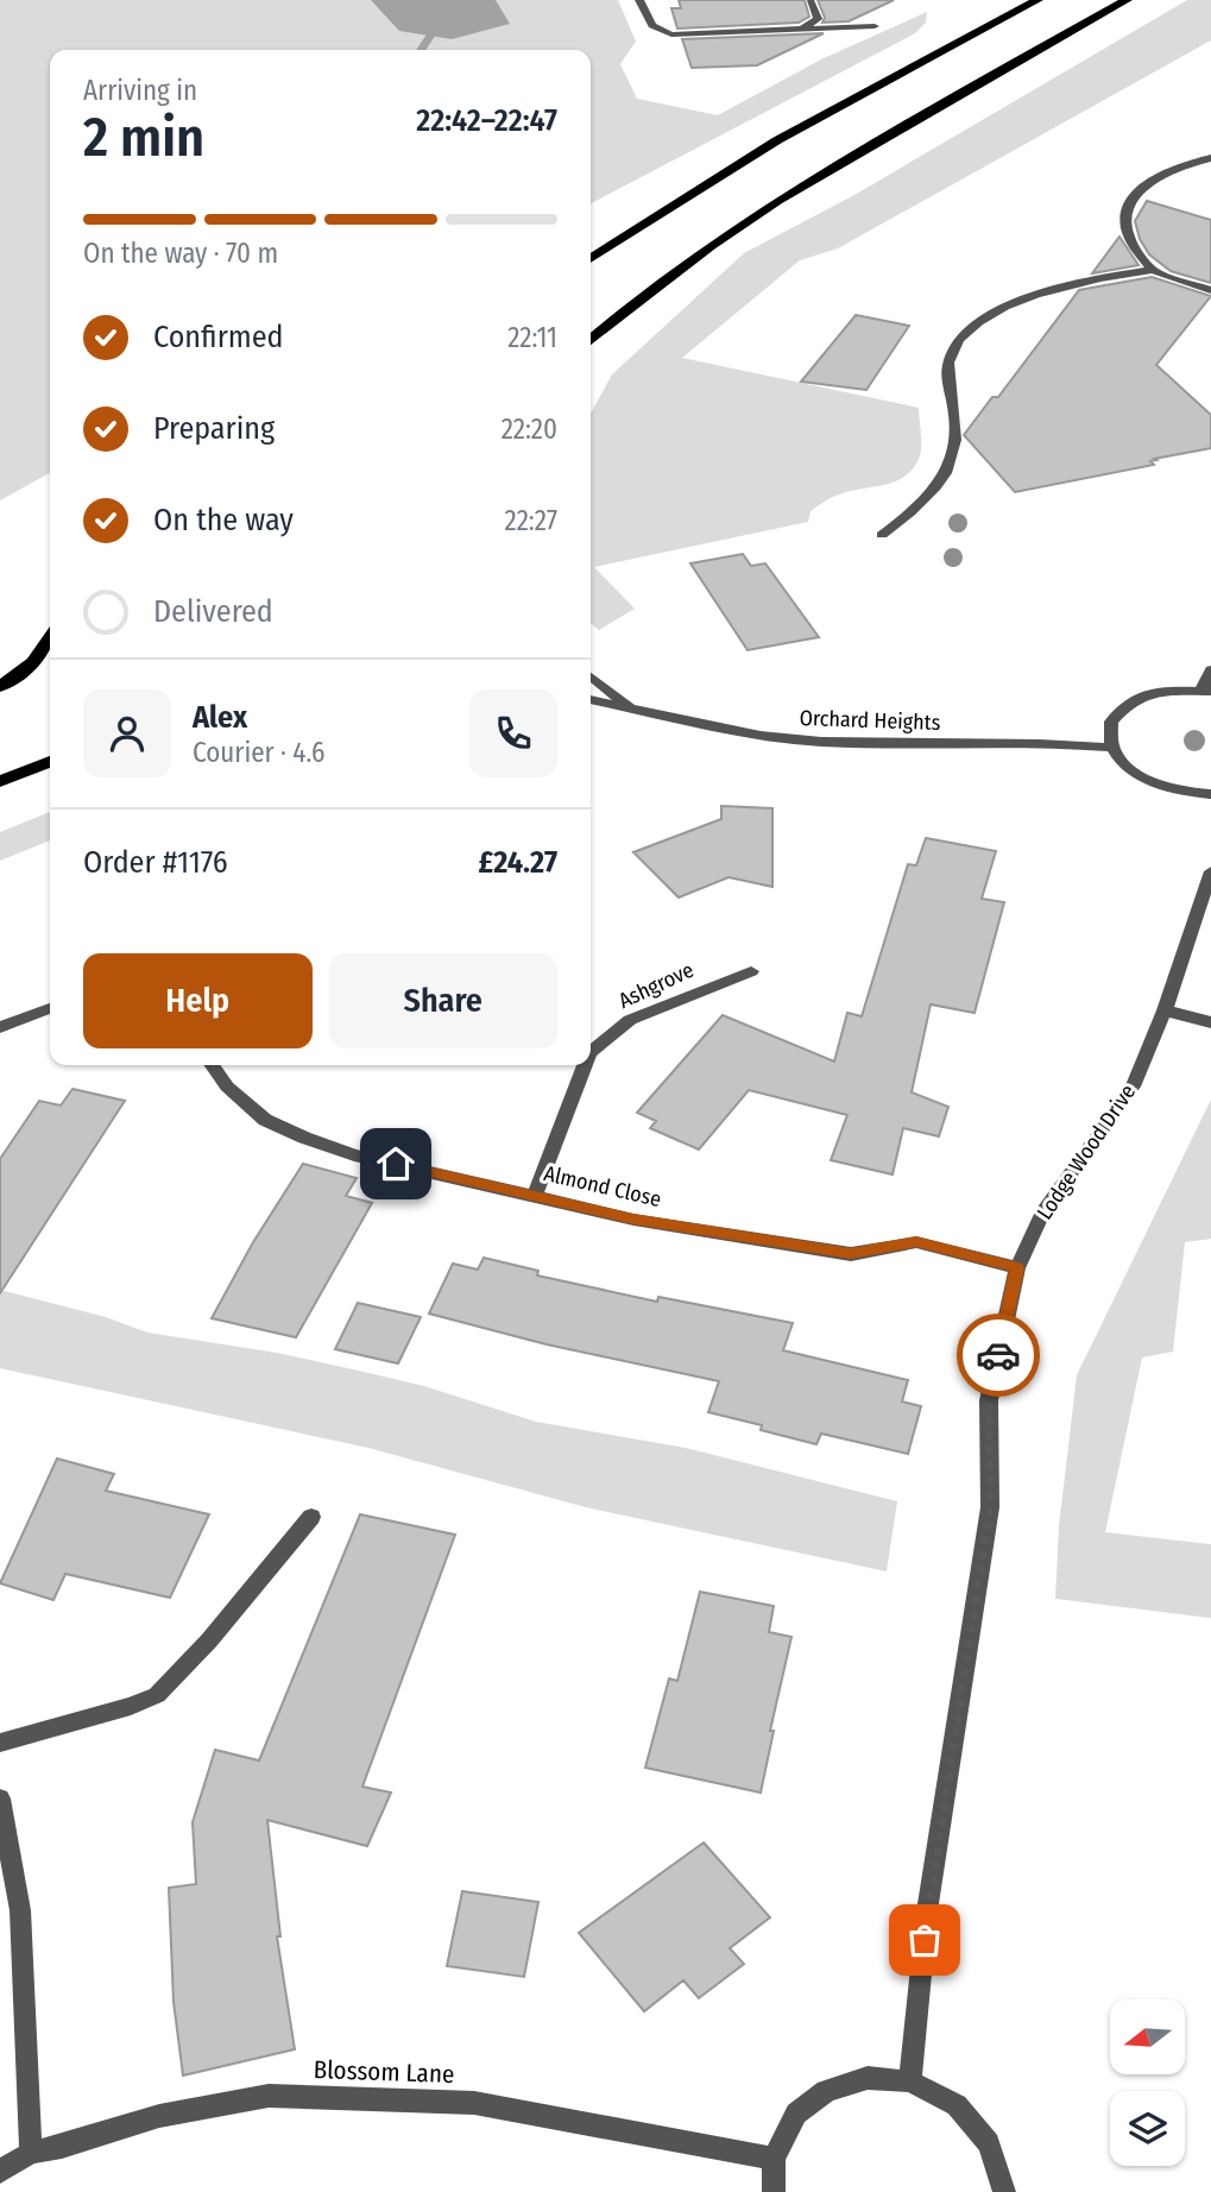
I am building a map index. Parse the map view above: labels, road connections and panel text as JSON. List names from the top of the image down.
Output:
{
  "streets": {
    "street": [
      "Orchard Heights",
      "Ashgrove",
      "Lodge Wood Drive",
      "Almond Close",
      "Blossom Lane"
    ]
  },
  "crossings": [
    ["Ashgrove", "Almond Close"],
    ["Lodge Wood Drive", "Almond Close"]
  ],
  "north": "left",
  "page": {
    "heading": ["2 min", "Arriving in", "22:42–22:47"],
    "panel": [
      "Alex",
      "Courier · 4.6",
      "Order #1176",
      "£24.27"
    ],
    "bar": "On the way · 70 m",
    "list": [
      ["Confirmed", "22:11"],
      ["Preparing", "22:20"],
      ["On the way", "22:27"],
      "Delivered"
    ],
    "buttons": ["Help", "Share"]
  }
}
